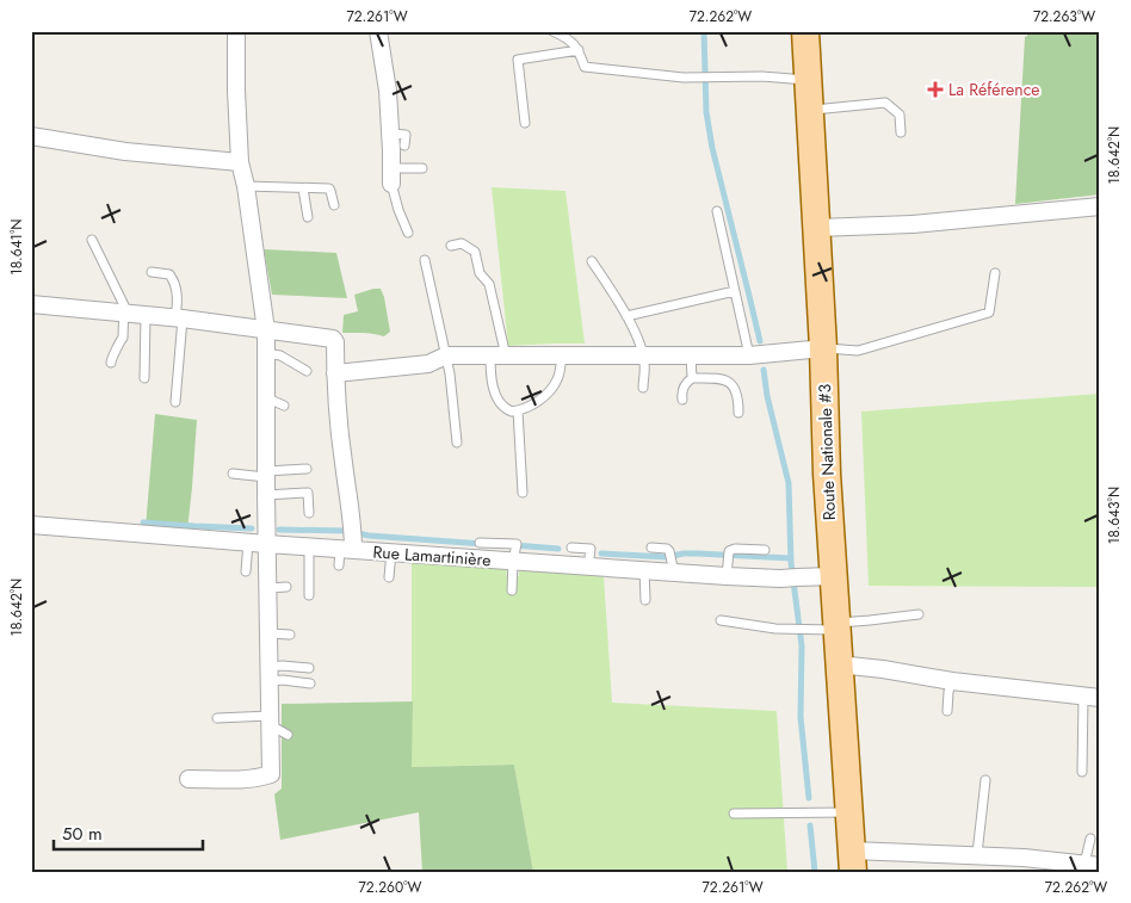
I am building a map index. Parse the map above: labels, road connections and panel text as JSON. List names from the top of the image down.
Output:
{
  "streets": {
    "main road": ["Route Nationale #3"],
    "street": ["Rue Lamartinière"]
  },
  "crossings": [
    ["Route Nationale #3", "Rue Lamartinière"]
  ],
  "places": {
    "health": ["La Référence"]
  },
  "scale_bar": "50 m",
  "coordinates": [
    "72.261°W",
    "72.262°W",
    "72.263°W",
    "18.642°N",
    "18.641°N",
    "18.643°N",
    "72.260°W"
  ]
}
